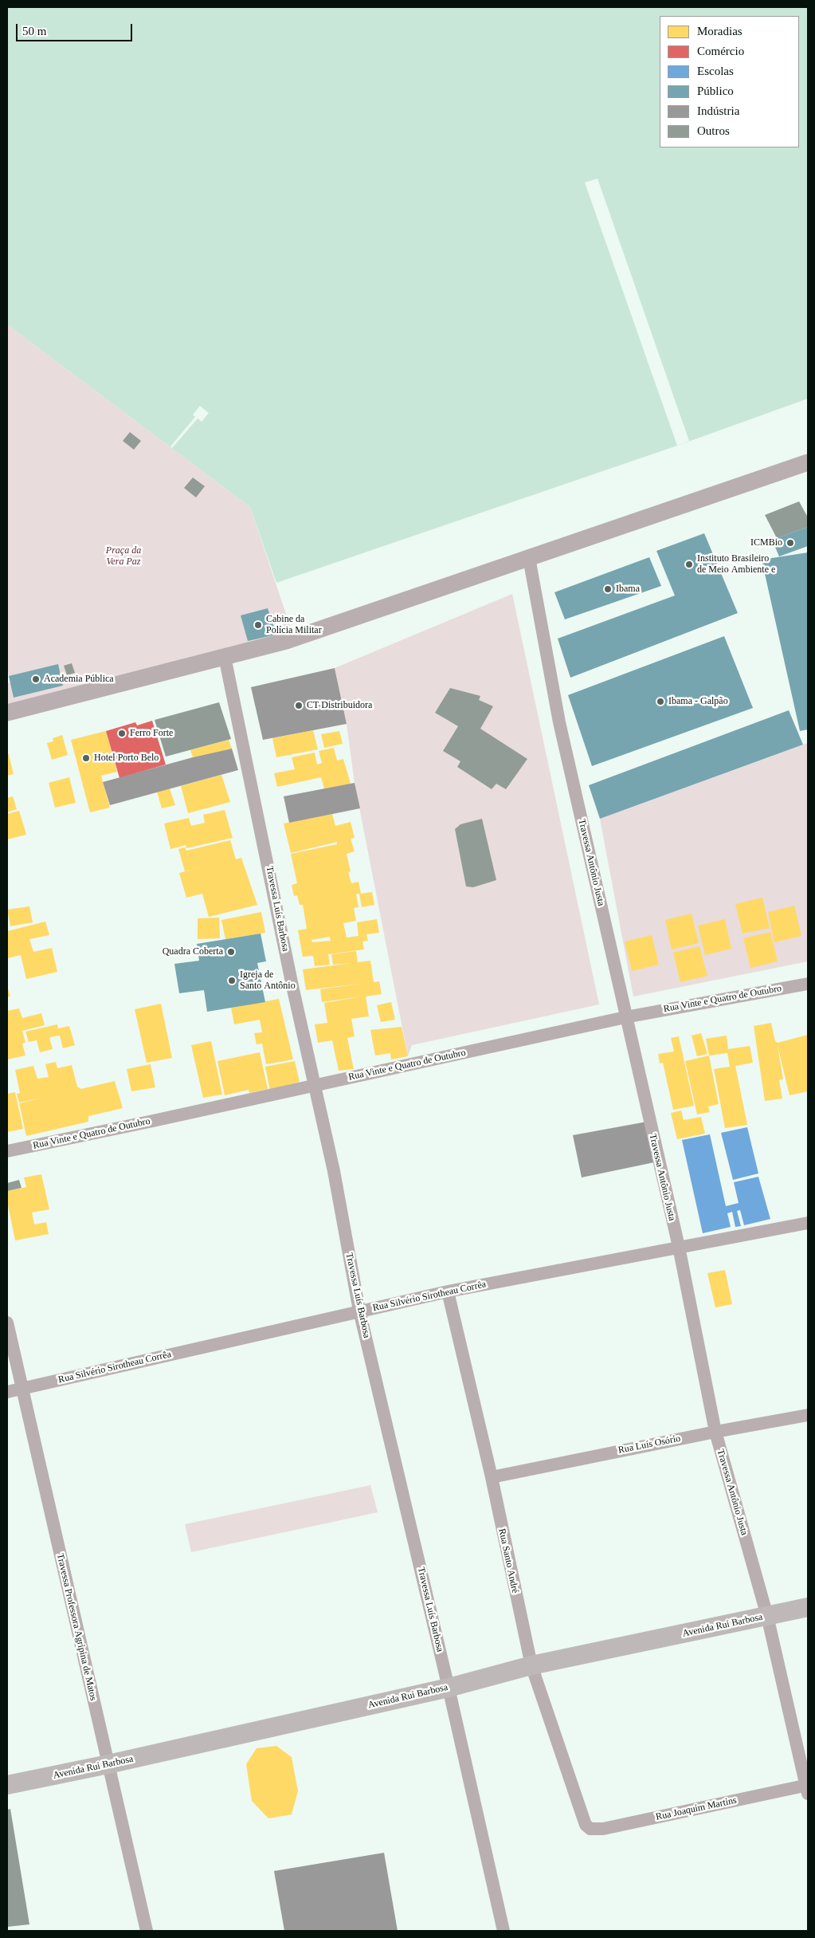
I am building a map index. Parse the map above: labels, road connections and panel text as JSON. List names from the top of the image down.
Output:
{
  "streets": {
    "main road": ["Avenida Rui Barbosa"],
    "street": [
      "Travessa Antônio Justa",
      "Travessa Luís Barbosa",
      "Rua Vinte e Quatro de Outubro",
      "Rua Silvério Sirotheau Corrêa",
      "Rua Luís Osório",
      "Rua Santo André",
      "Travessa Professora Agripina de Matos",
      "Rua Joaquim Martins"
    ]
  },
  "crossings": [
    ["Travessa Antônio Justa", "Rua Vinte e Quatro de Outubro"],
    ["Travessa Antônio Justa", "Rua Silvério Sirotheau Corrêa"],
    ["Travessa Antônio Justa", "Rua Luís Osório"],
    ["Travessa Antônio Justa", "Avenida Rui Barbosa"],
    ["Travessa Antônio Justa", "Rua Joaquim Martins"],
    ["Travessa Luís Barbosa", "Rua Vinte e Quatro de Outubro"],
    ["Travessa Luís Barbosa", "Rua Silvério Sirotheau Corrêa"],
    ["Travessa Luís Barbosa", "Avenida Rui Barbosa"],
    ["Rua Silvério Sirotheau Corrêa", "Rua Santo André"],
    ["Rua Silvério Sirotheau Corrêa", "Travessa Professora Agripina de Matos"],
    ["Rua Luís Osório", "Rua Santo André"],
    ["Rua Santo André", "Avenida Rui Barbosa"],
    ["Rua Santo André", "Rua Joaquim Martins"],
    ["Avenida Rui Barbosa", "Travessa Professora Agripina de Matos"]
  ],
  "parks": ["Praça da Vera Paz"],
  "places": [
    "ICMBio",
    "Instituto Brasileiro de Meio Ambiente e",
    "Ibama",
    "Cabine da Polícia Militar",
    "Academia Pública",
    "Ibama - Galpão",
    "CT Distribuidora",
    "Ferro Forte",
    "Hotel Porto Belo",
    "Quadra Coberta",
    "Igreja de Santo Antônio"
  ],
  "legend": [
    "Moradias",
    "Comércio",
    "Escolas",
    "Público",
    "Indústria",
    "Outros"
  ],
  "scale_bar": "50 m"
}
